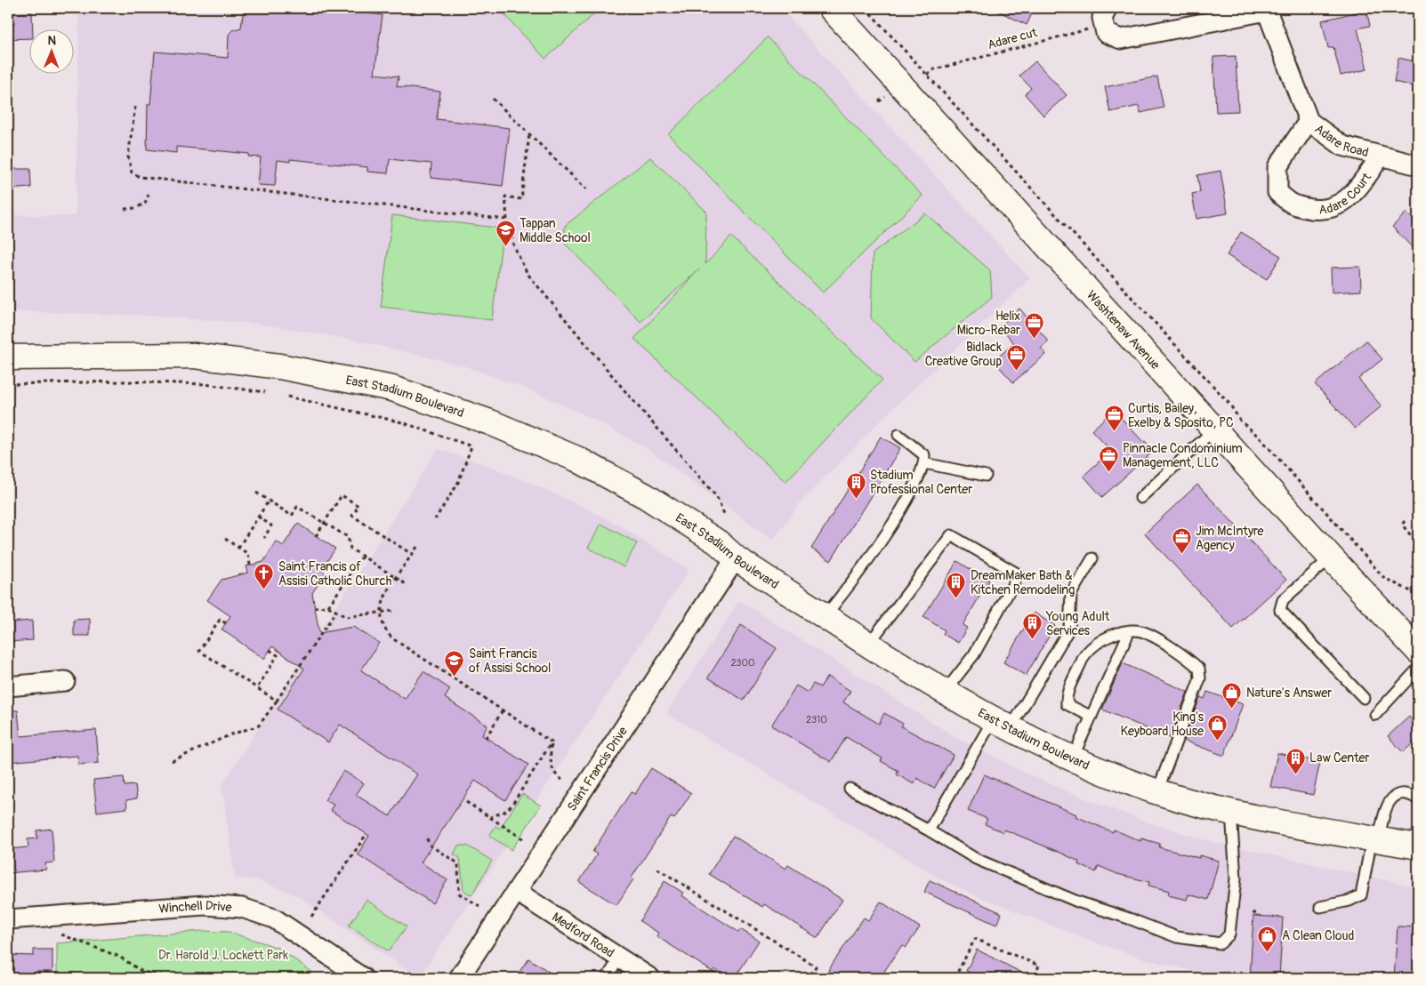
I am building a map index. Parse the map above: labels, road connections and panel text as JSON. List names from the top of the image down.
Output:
{
  "streets": {
    "main road": ["Washtenaw Avenue", "East Stadium Boulevard"],
    "street": [
      "Adare Road",
      "Adare Court",
      "Saint Francis Drive",
      "Winchell Drive",
      "Medford Road"
    ],
    "path": ["Adare cut"]
  },
  "crossings": [
    ["Adare Road", "Adare Court"],
    ["East Stadium Boulevard", "Saint Francis Drive"],
    ["Saint Francis Drive", "Medford Road"]
  ],
  "parks": ["Dr. Harold J. Lockett Park"],
  "places": {
    "school or university": ["Tappan Middle School", "Saint Francis of Assisi School"],
    "office": [
      "Helix Micro-Rebar",
      "Bidlack Creative Group",
      "Curtis, Bailey, Exelby & Sposito, PC",
      "Pinnacle Condominium Management, LLC",
      "Jim McIntyre Agency"
    ],
    "building": [
      "Stadium Professional Center",
      "DreamMaker Bath & Kitchen Remodeling",
      "Young Adult Services",
      "Law Center"
    ],
    "church": ["Saint Francis of Assisi Catholic Church"],
    "shop": ["Nature's Answer", "King's Keyboard House", "A Clean Cloud"]
  },
  "house_numbers": ["2300", "2310"],
  "north": "top"
}
